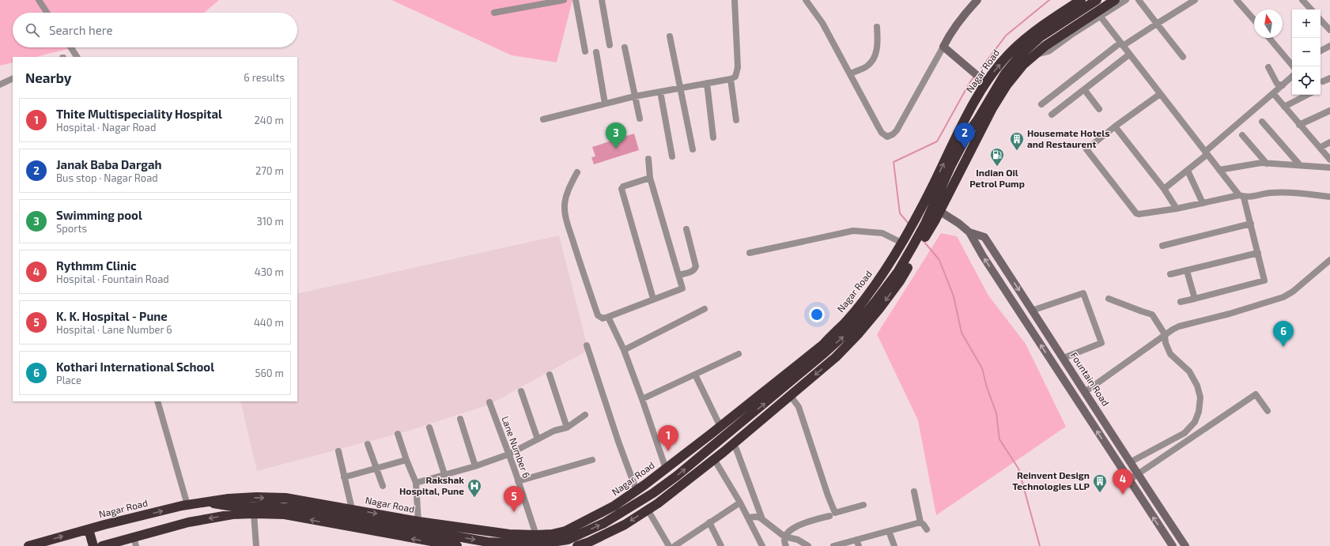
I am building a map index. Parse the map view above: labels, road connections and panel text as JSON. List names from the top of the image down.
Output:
{
  "streets": {
    "highway": ["Nagar Road"],
    "street": ["Fountain Road", "Lane Number 6"]
  },
  "crossings": [
    ["Nagar Road", "Lane Number 6"]
  ],
  "places": {
    "building": ["Housemate Hotels and Restaurent", "Reinvent Design Technologies LLP"],
    "fuel station": ["Indian Oil Petrol Pump"],
    "hospital": ["Rakshak Hospital, Pune"]
  },
  "north": "top",
  "page": {
    "map_buttons": ["+", "−"],
    "search": "Search here",
    "heading": ["Nearby", "6 results"],
    "list": [
      {
        "mark": "1",
        "name": "Thite Multispeciality Hospital",
        "note": "Hospital · Nagar Road",
        "value": "240 m"
      },
      {
        "mark": "2",
        "name": "Janak Baba Dargah",
        "note": "Bus stop · Nagar Road",
        "value": "270 m"
      },
      {
        "mark": "3",
        "name": "Swimming pool",
        "note": "Sports",
        "value": "310 m"
      },
      {
        "mark": "4",
        "name": "Rythmm Clinic",
        "note": "Hospital · Fountain Road",
        "value": "430 m"
      },
      {
        "mark": "5",
        "name": "K. K. Hospital - Pune",
        "note": "Hospital · Lane Number 6",
        "value": "440 m"
      },
      {
        "mark": "6",
        "name": "Kothari International School",
        "note": "Place",
        "value": "560 m"
      }
    ],
    "pins": [
      "2",
      "3",
      "6",
      "1",
      "4",
      "5"
    ]
  }
}
